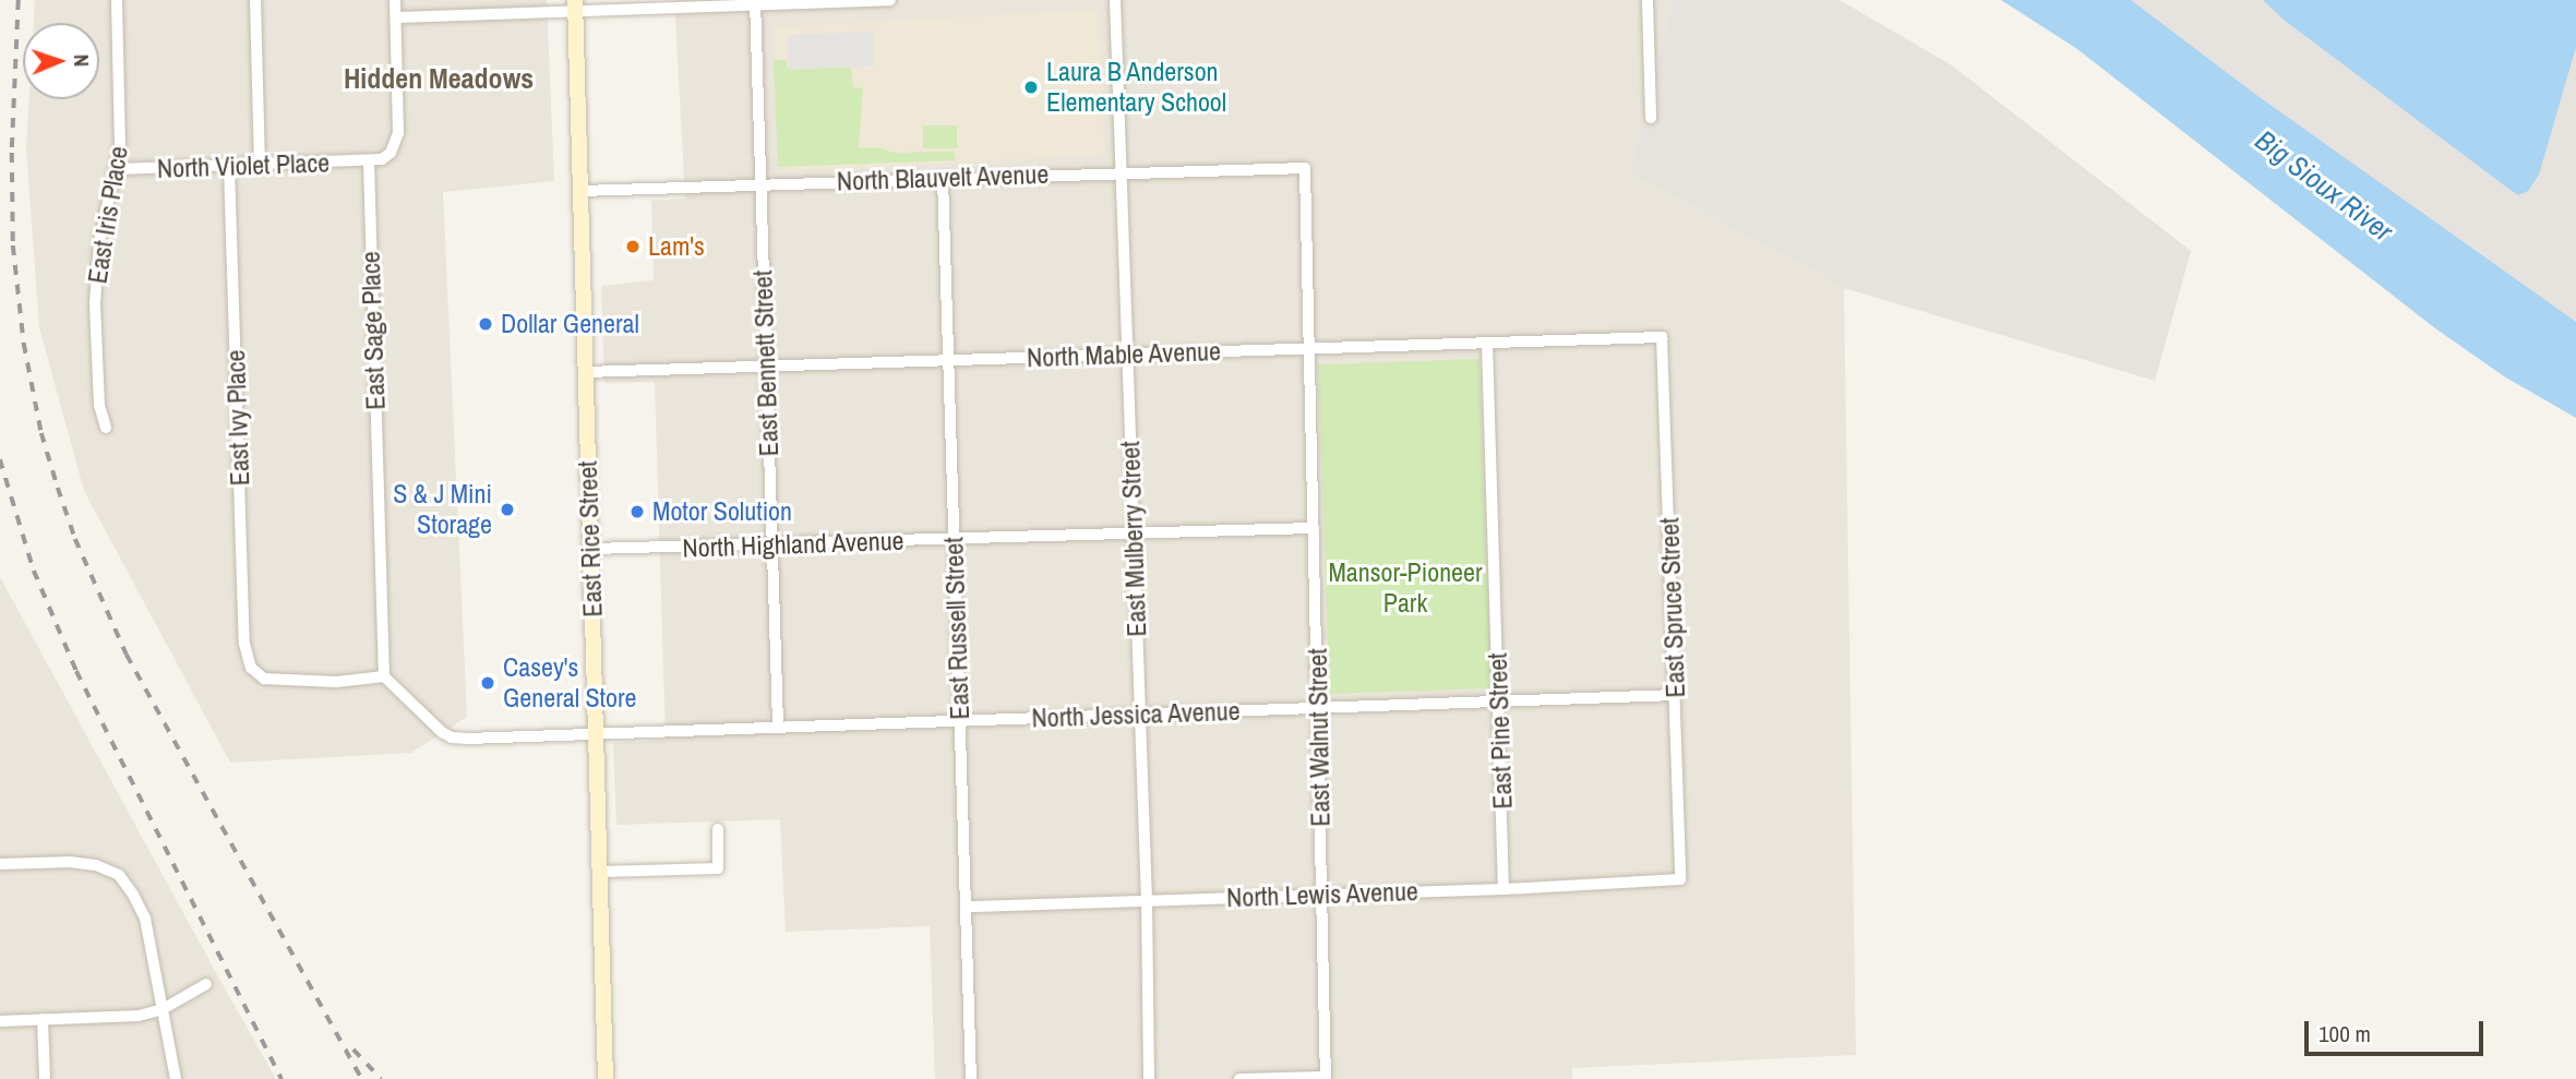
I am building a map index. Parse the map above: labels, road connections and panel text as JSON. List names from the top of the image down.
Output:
{
  "streets": {
    "main road": ["East Rice Street"],
    "street": [
      "North Violet Place",
      "North Blauvelt Avenue",
      "East Iris Place",
      "East Sage Place",
      "North Mable Avenue",
      "East Bennett Street",
      "East Ivy Place",
      "East Mulberry Street",
      "North Highland Avenue",
      "East Spruce Street",
      "East Russell Street",
      "North Jessica Avenue",
      "East Pine Street",
      "East Walnut Street",
      "North Lewis Avenue"
    ]
  },
  "crossings": [
    ["North Violet Place", "East Iris Place"],
    ["North Violet Place", "East Sage Place"],
    ["North Violet Place", "East Ivy Place"],
    ["North Blauvelt Avenue", "East Bennett Street"],
    ["North Blauvelt Avenue", "East Rice Street"],
    ["North Blauvelt Avenue", "East Mulberry Street"],
    ["North Blauvelt Avenue", "East Russell Street"],
    ["North Blauvelt Avenue", "East Walnut Street"],
    ["East Sage Place", "East Ivy Place"],
    ["East Sage Place", "North Jessica Avenue"],
    ["North Mable Avenue", "East Bennett Street"],
    ["North Mable Avenue", "East Rice Street"],
    ["North Mable Avenue", "East Mulberry Street"],
    ["North Mable Avenue", "East Spruce Street"],
    ["North Mable Avenue", "East Russell Street"],
    ["North Mable Avenue", "East Pine Street"],
    ["North Mable Avenue", "East Walnut Street"],
    ["East Bennett Street", "North Highland Avenue"],
    ["East Bennett Street", "North Jessica Avenue"],
    ["East Ivy Place", "North Jessica Avenue"],
    ["East Rice Street", "North Highland Avenue"],
    ["East Rice Street", "North Jessica Avenue"],
    ["East Mulberry Street", "North Highland Avenue"],
    ["East Mulberry Street", "North Jessica Avenue"],
    ["East Mulberry Street", "North Lewis Avenue"],
    ["North Highland Avenue", "East Russell Street"],
    ["North Highland Avenue", "East Walnut Street"],
    ["East Spruce Street", "North Jessica Avenue"],
    ["East Spruce Street", "North Lewis Avenue"],
    ["East Russell Street", "North Jessica Avenue"],
    ["East Russell Street", "North Lewis Avenue"],
    ["North Jessica Avenue", "East Pine Street"],
    ["North Jessica Avenue", "East Walnut Street"],
    ["East Pine Street", "North Lewis Avenue"],
    ["East Walnut Street", "North Lewis Avenue"]
  ],
  "districts": ["Hidden Meadows"],
  "water": ["Big Sioux River"],
  "parks": ["Mansor-Pioneer Park"],
  "places": [
    "Laura B Anderson Elementary School",
    "Lam's",
    "Dollar General",
    "S & J Mini Storage",
    "Motor Solution",
    "Casey's General Store"
  ],
  "scale_bar": "100 m",
  "north": "right"
}
